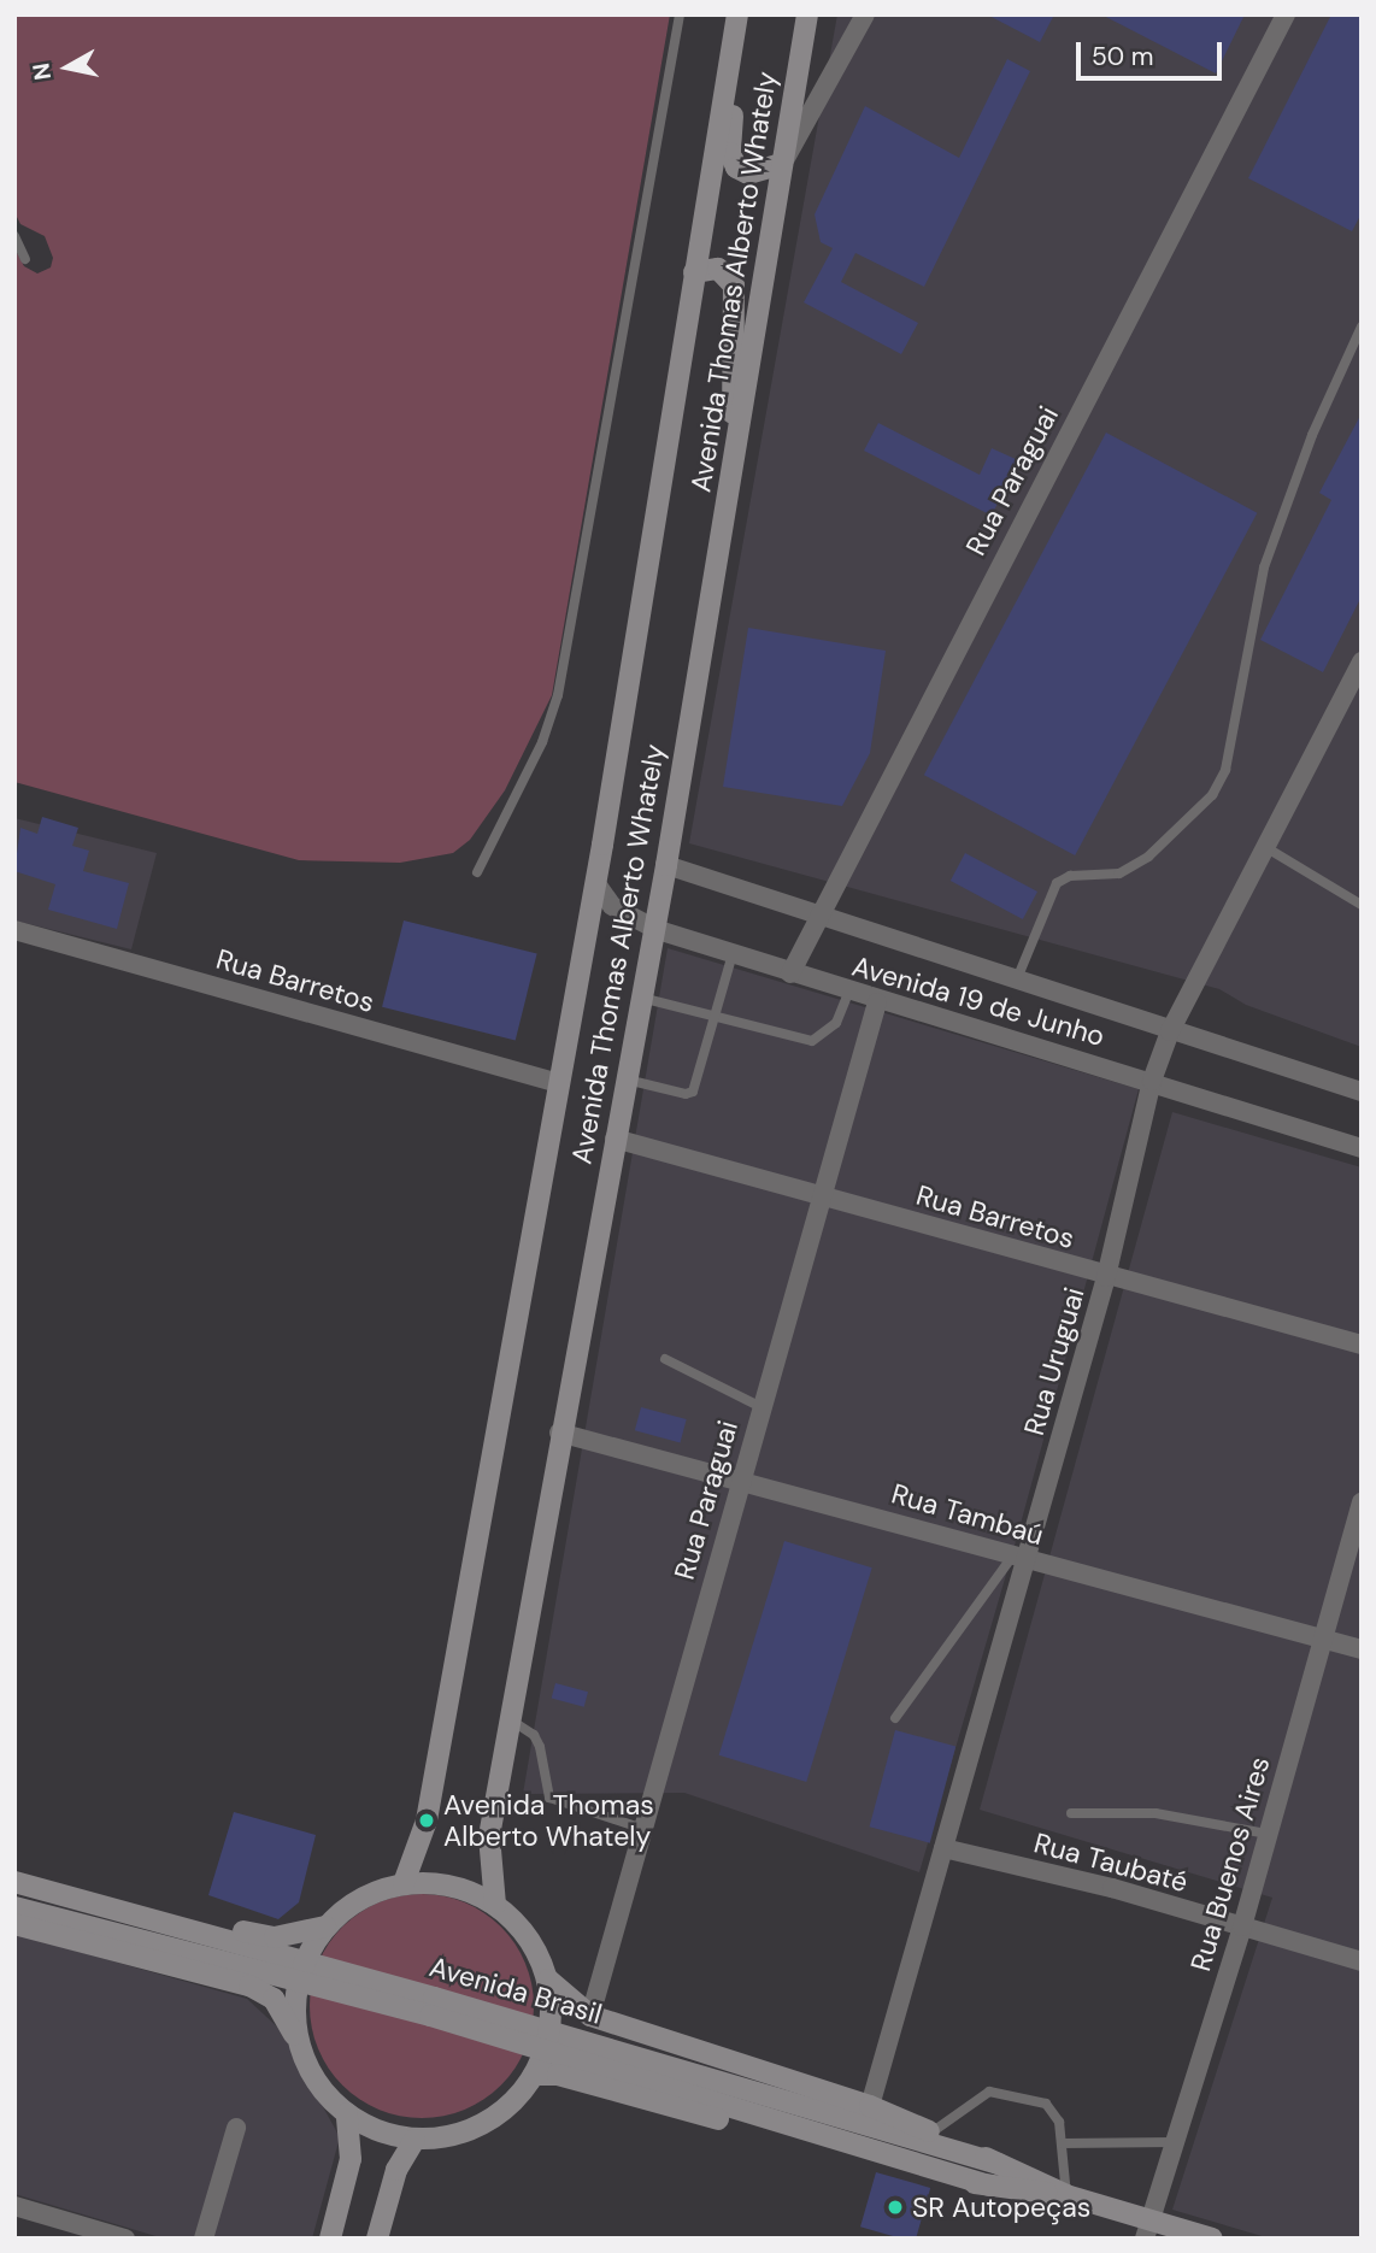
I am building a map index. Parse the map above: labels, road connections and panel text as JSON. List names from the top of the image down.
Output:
{
  "streets": {
    "main road": ["Avenida Thomas Alberto Whately", "Avenida Brasil"],
    "street": [
      "Rua Paraguai",
      "Rua Barretos",
      "Avenida 19 de Junho",
      "Rua Uruguai",
      "Rua Tambaú",
      "Rua Taubaté",
      "Rua Buenos Aires"
    ]
  },
  "crossings": [
    ["Avenida Thomas Alberto Whately", "Rua Barretos"],
    ["Avenida Thomas Alberto Whately", "Avenida 19 de Junho"],
    ["Avenida Thomas Alberto Whately", "Rua Tambaú"],
    ["Avenida Thomas Alberto Whately", "Avenida Brasil"],
    ["Rua Paraguai", "Rua Barretos"],
    ["Rua Paraguai", "Avenida 19 de Junho"],
    ["Rua Paraguai", "Rua Tambaú"],
    ["Rua Paraguai", "Avenida Brasil"],
    ["Rua Barretos", "Rua Uruguai"],
    ["Avenida 19 de Junho", "Rua Uruguai"],
    ["Rua Uruguai", "Rua Tambaú"],
    ["Rua Uruguai", "Rua Taubaté"],
    ["Rua Uruguai", "Avenida Brasil"],
    ["Rua Tambaú", "Rua Buenos Aires"],
    ["Rua Taubaté", "Rua Buenos Aires"],
    ["Rua Buenos Aires", "Avenida Brasil"]
  ],
  "places": ["Avenida Thomas Alberto Whately", "SR Autopeças"],
  "scale_bar": "50 m",
  "north": "left"
}
